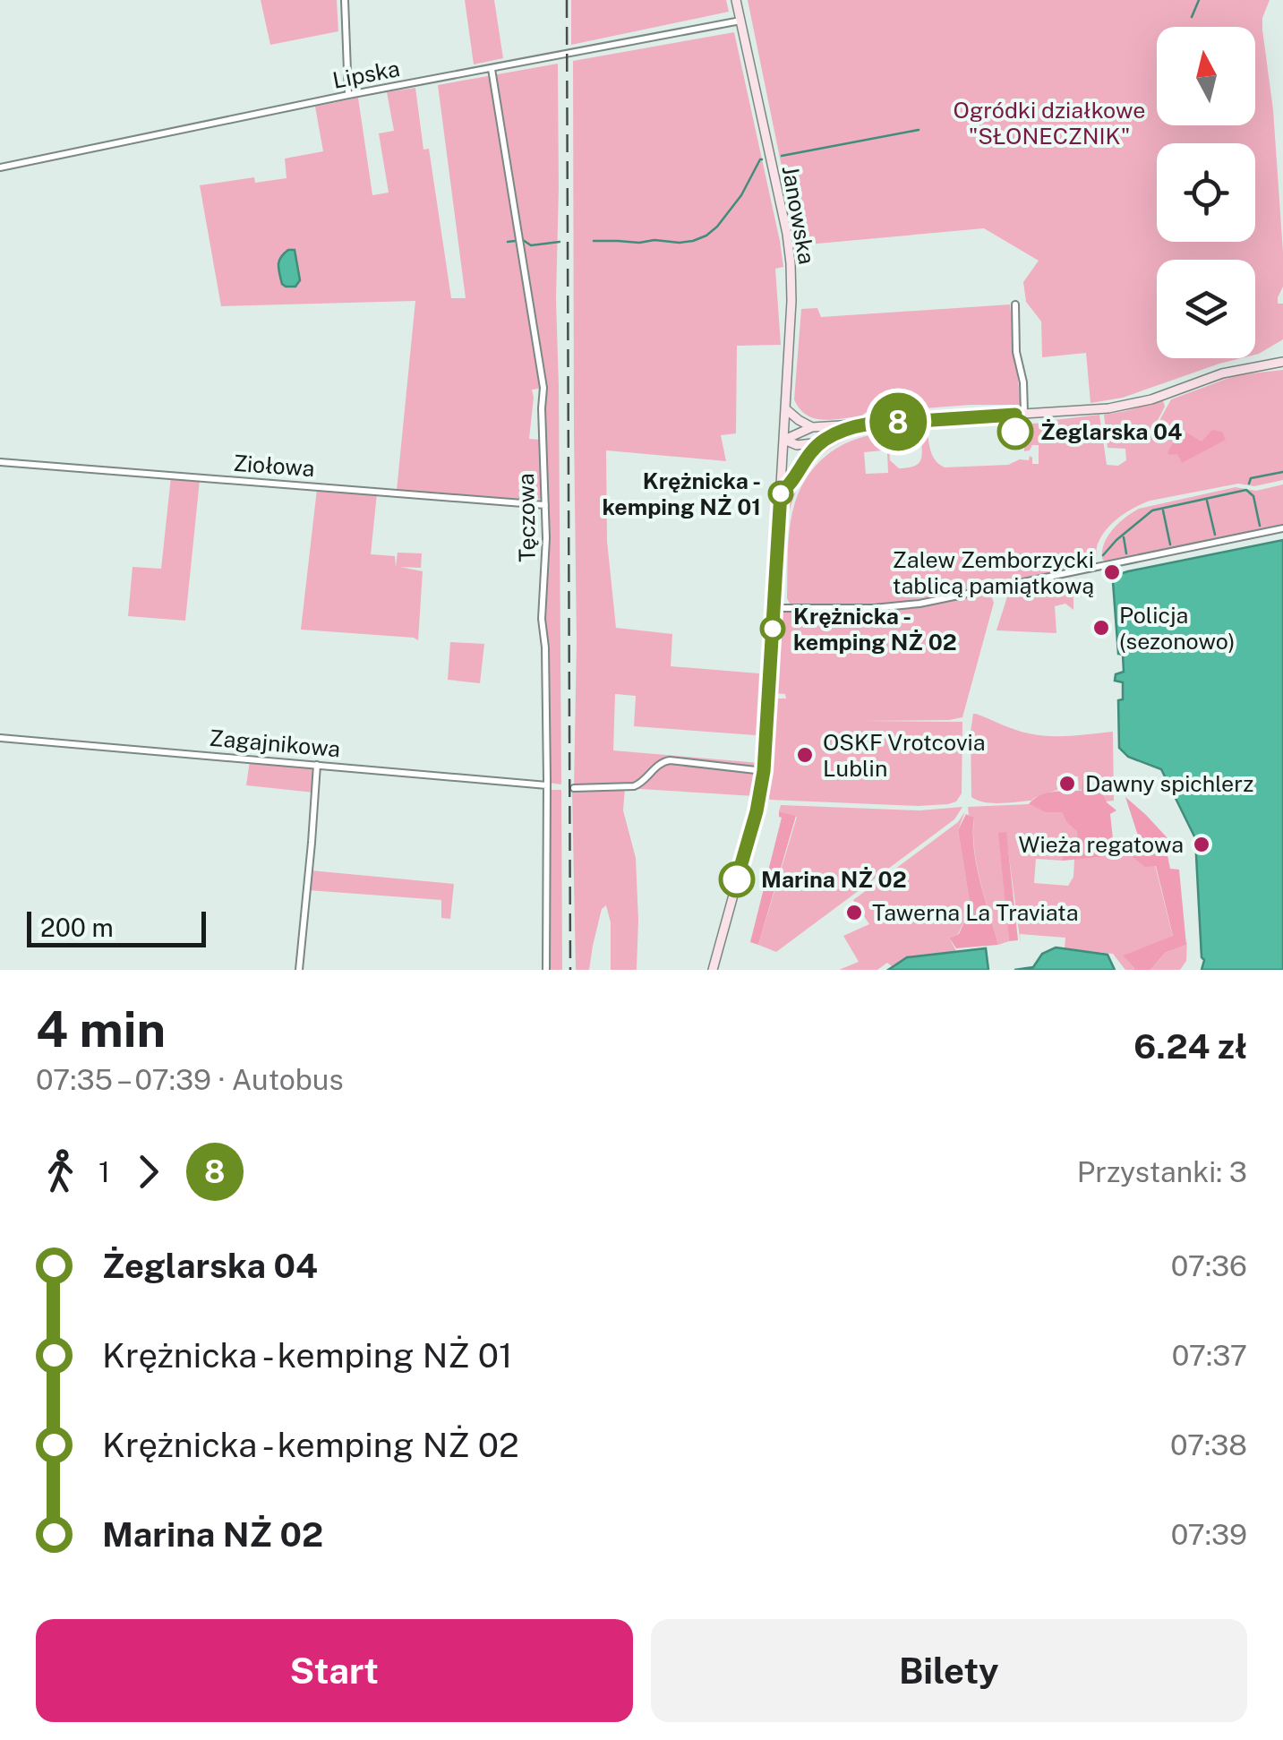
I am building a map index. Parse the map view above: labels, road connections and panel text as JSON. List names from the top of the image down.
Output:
{
  "streets": {
    "street": [
      "Lipska",
      "Janowska",
      "Ziołowa",
      "Tęczowa",
      "Zagajnikowa"
    ]
  },
  "crossings": [
    ["Lipska", "Janowska"],
    ["Lipska", "Tęczowa"],
    ["Ziołowa", "Tęczowa"],
    ["Tęczowa", "Zagajnikowa"]
  ],
  "parks": ["Ogródki działkowe \"SŁONECZNIK\""],
  "places": [
    "Żeglarska 04",
    "Krężnicka - kemping NŻ 01",
    "Zalew Zemborzycki tablicą pamiątkową",
    "Policja (sezonowo)",
    "Krężnicka - kemping NŻ 02",
    "OSKF Vrotcovia Lublin",
    "Dawny spichlerz",
    "Wieża regatowa",
    "Marina NŻ 02",
    "Tawerna La Traviata"
  ],
  "lines": ["bus line 8"],
  "scale_bar": "200 m",
  "north": "top",
  "page": {
    "on_map": "8",
    "scale": "200 m",
    "heading": ["4 min", "07:35 – 07:39 · Autobus", "6.24 zł"],
    "legs": ["1", "8", "Przystanki: 3"],
    "list": [
      {
        "name": "Żeglarska 04",
        "value": "07:36"
      },
      {
        "name": "Krężnicka - kemping NŻ 01",
        "value": "07:37"
      },
      {
        "name": "Krężnicka - kemping NŻ 02",
        "value": "07:38"
      },
      {
        "name": "Marina NŻ 02",
        "value": "07:39"
      }
    ],
    "buttons": ["Start", "Bilety"]
  }
}
